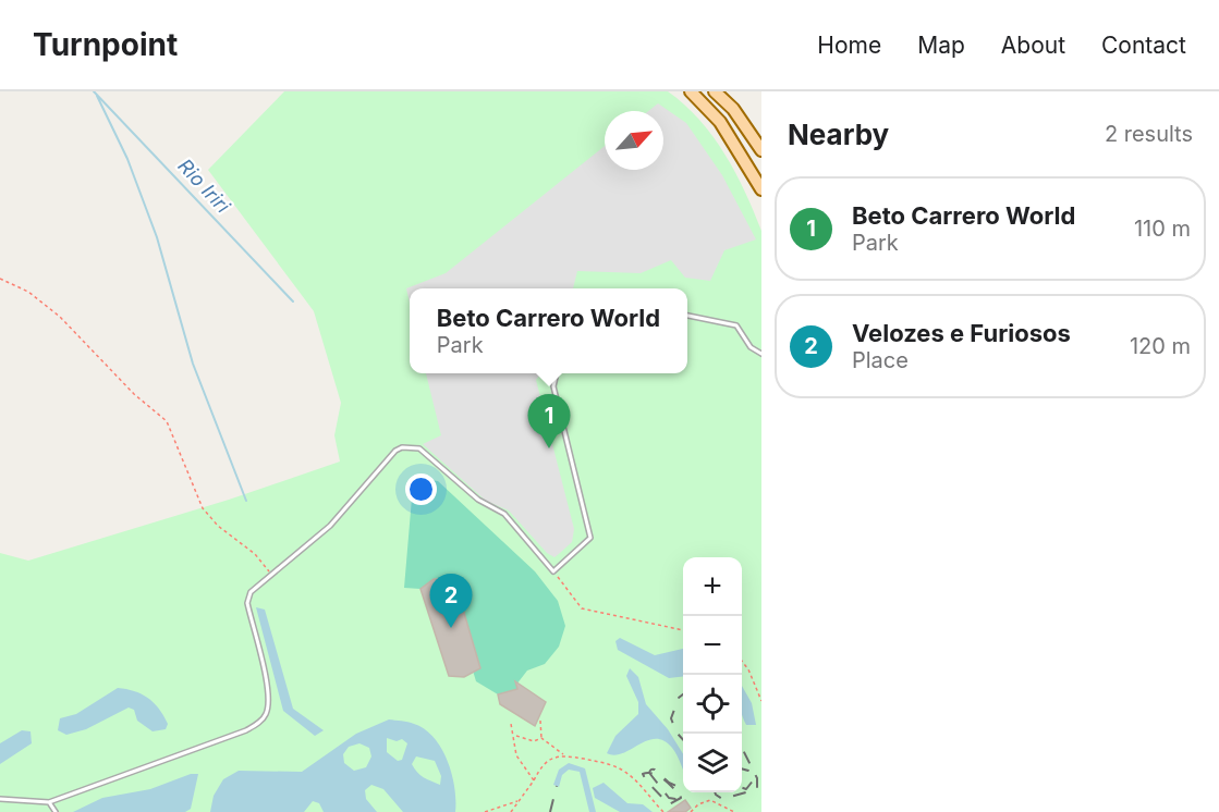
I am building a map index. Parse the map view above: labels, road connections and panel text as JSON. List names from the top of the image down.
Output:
{
  "water": ["Rio Iriri"],
  "north": "top right",
  "page": {
    "header": "Turnpoint",
    "nav": [
      "Home",
      "Map",
      "About",
      "Contact"
    ],
    "heading": ["Nearby", "2 results"],
    "list": [
      {
        "mark": "1",
        "name": "Beto Carrero World",
        "note": "Park",
        "value": "110 m"
      },
      {
        "mark": "2",
        "name": "Velozes e Furiosos",
        "note": "Place",
        "value": "120 m"
      }
    ],
    "popup": ["Beto Carrero World", "Park"],
    "pins": ["1", "2"],
    "map_buttons": ["+", "−"]
  }
}
